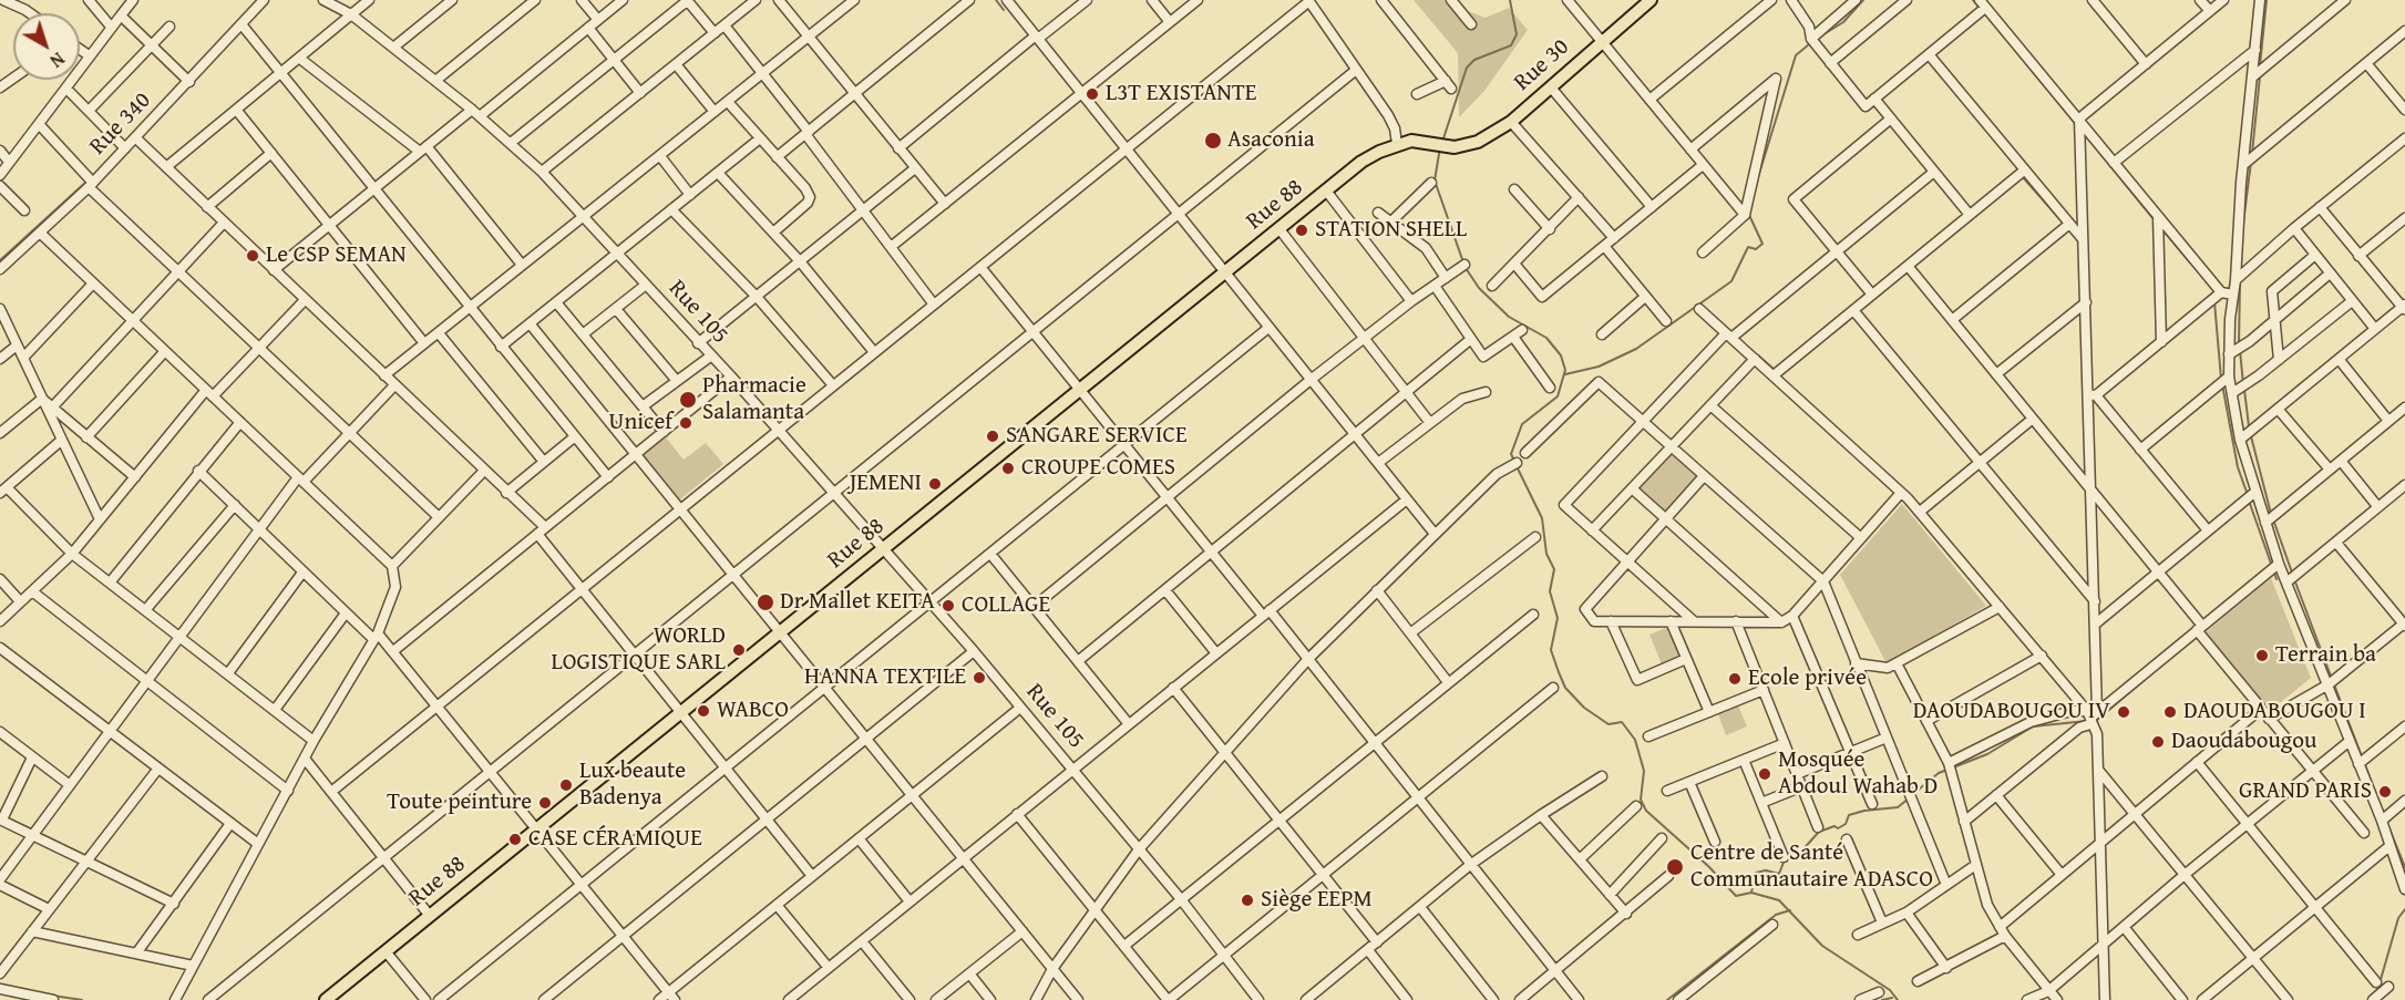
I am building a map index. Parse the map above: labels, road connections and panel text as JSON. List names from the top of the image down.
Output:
{
  "streets": {
    "main road": ["Rue 30", "Rue 88"],
    "street": ["Rue 340", "Rue 105"]
  },
  "crossings": [
    ["Rue 30", "Rue 88"],
    ["Rue 88", "Rue 105"]
  ],
  "places": [
    "L3T EXISTANTE",
    "Asaconia",
    "STATION SHELL",
    "Le CSP SEMAN",
    "Pharmacie Salamanta",
    "Unicef",
    "SANGARE SERVICE",
    "CROUPE COMES",
    "JEMENI",
    "Dr Mallet KEITA",
    "COLLAGE",
    "WORLD LOGISTIQUE SARL",
    "Terrain ba",
    "HANNA TEXTILE",
    "Ecole privée",
    "WABCO",
    "DAOUDABOUGOU IV",
    "DAOUDABOUGOU I",
    "Daoudabougou",
    "Mosquée Abdoul Wahab D",
    "Lux beaute Badenya",
    "GRAND PARIS",
    "Toute peinture",
    "CASE CÉRAMIQUE",
    "Centre de Santé Communautaire ADASCO",
    "Siège EEPM"
  ],
  "north": "bottom right"
}
